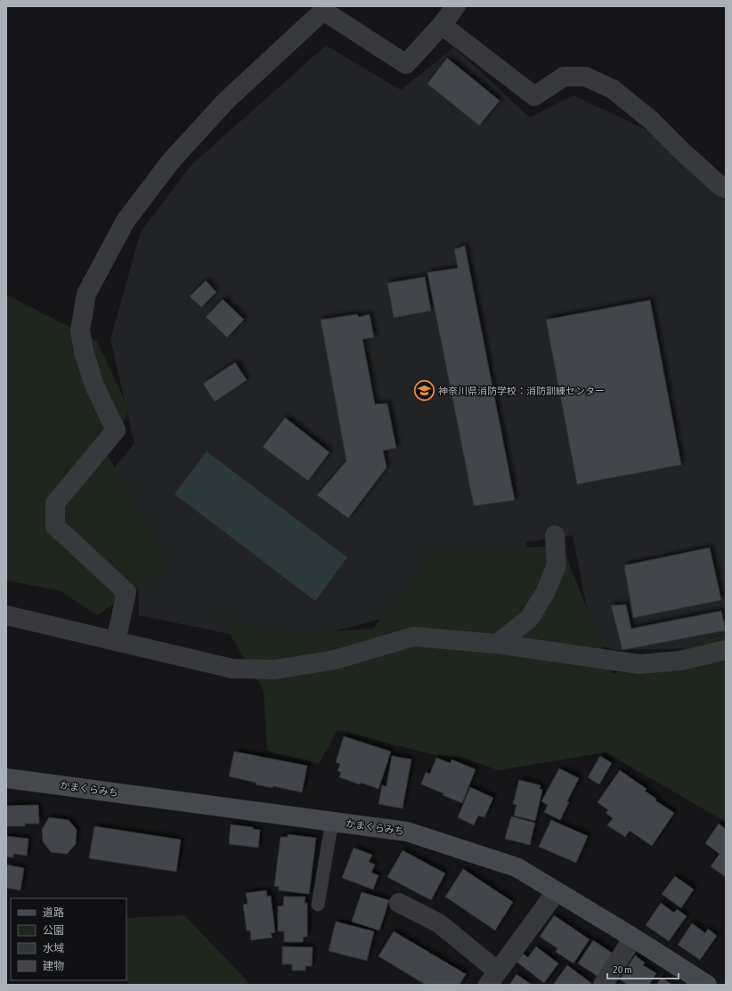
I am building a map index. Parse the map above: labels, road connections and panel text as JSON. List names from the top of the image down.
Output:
{
  "streets": {
    "main road": ["かまくらみち"]
  },
  "places": {
    "school or university": ["神奈川県消防学校：消防訓練センター"]
  },
  "legend": [
    "道路",
    "公園",
    "水域",
    "建物"
  ],
  "scale_bar": "20 m"
}
